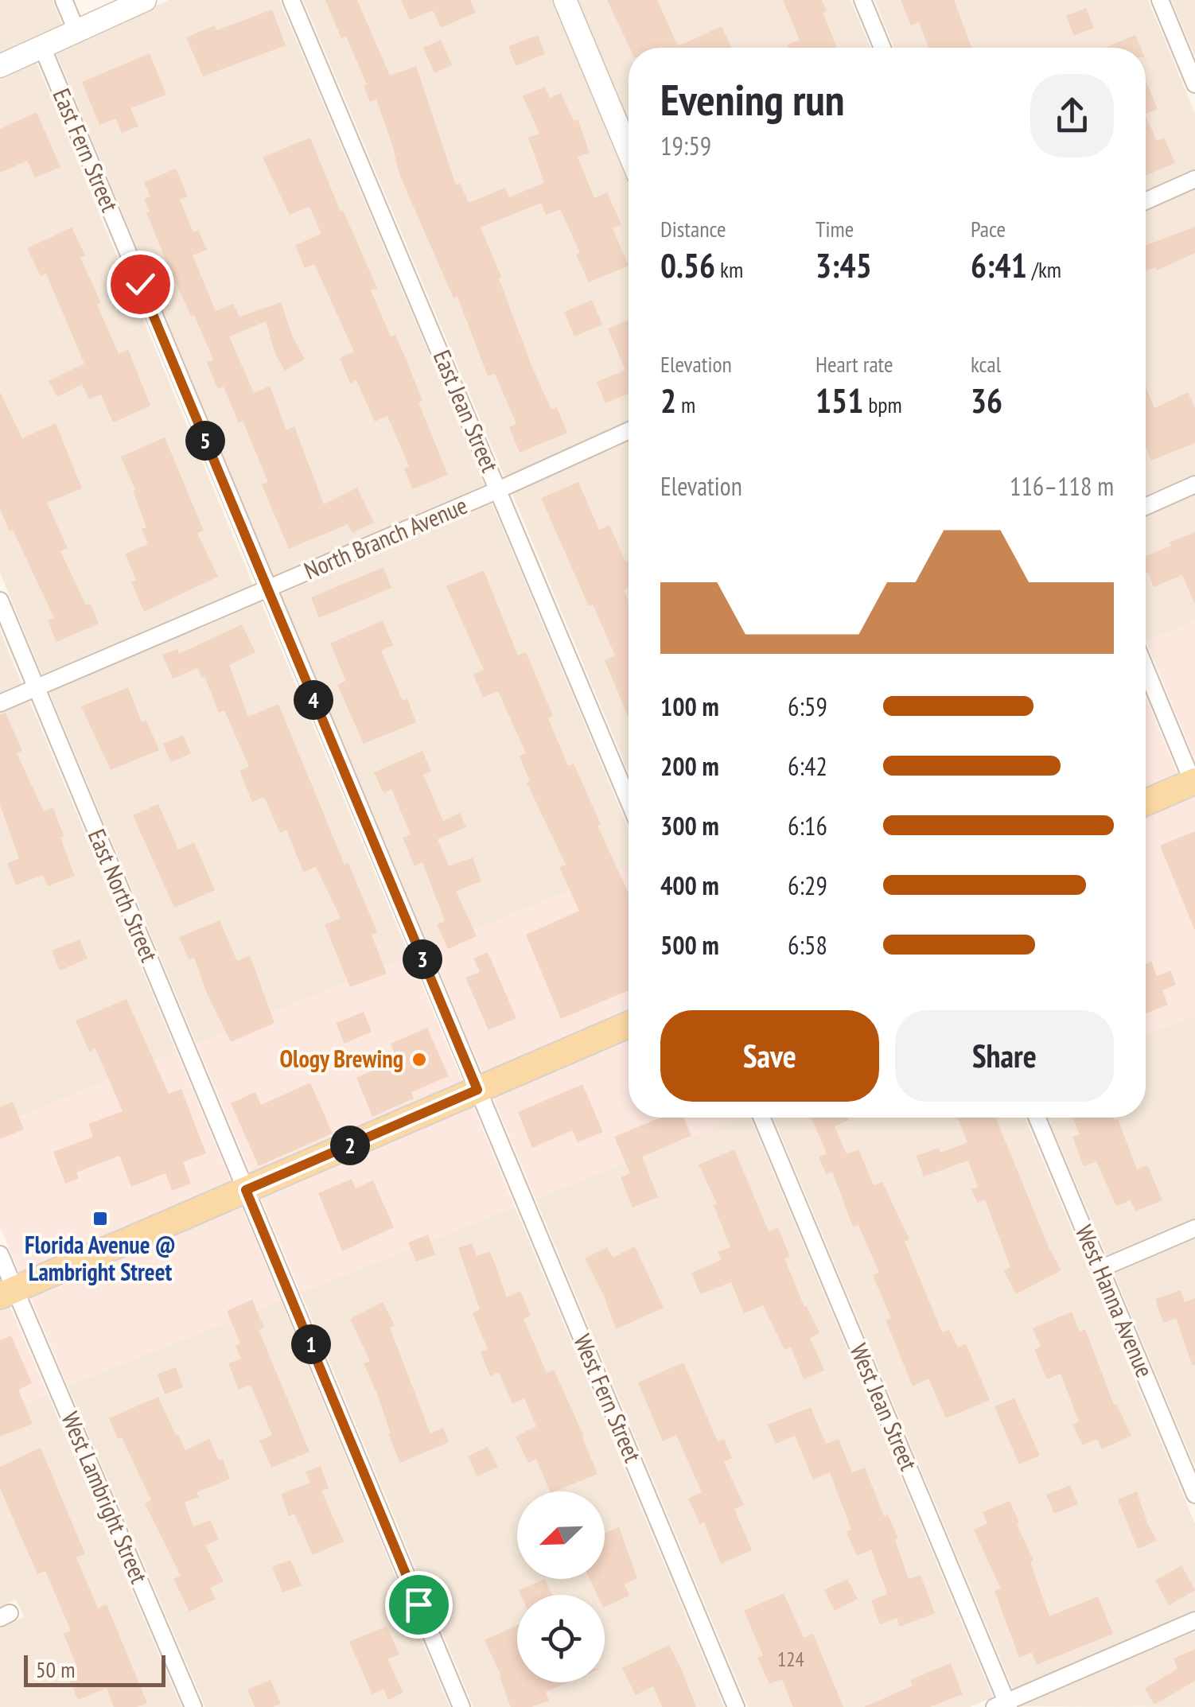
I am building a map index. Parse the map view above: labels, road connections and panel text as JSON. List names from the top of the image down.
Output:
{
  "streets": {
    "street": [
      "East Fern Street",
      "East Jean Street",
      "North Branch Avenue",
      "East North Street",
      "West Hanna Avenue",
      "West Fern Street",
      "West Jean Street",
      "West Lambright Street"
    ]
  },
  "crossings": [
    ["East Fern Street", "North Branch Avenue"],
    ["East Fern Street", "West Fern Street"],
    ["East Jean Street", "North Branch Avenue"],
    ["North Branch Avenue", "East North Street"]
  ],
  "places": {
    "other": ["Ology Brewing"],
    "transit": ["Florida Avenue @ Lambright Street"]
  },
  "house_numbers": ["124"],
  "scale_bar": "50 m",
  "north": "bottom left",
  "page": {
    "heading": ["Evening run", "19:59"],
    "stats": [
      ["Distance", "0.56 km"],
      ["Time", "3:45"],
      ["Pace", "6:41 /km"],
      ["Elevation", "2 m"],
      ["Heart rate", "151 bpm"],
      ["kcal", "36"]
    ],
    "pins": [
      "5",
      "4",
      "3",
      "2",
      "1"
    ],
    "chart": ["Elevation", "116–118 m"],
    "list": [
      {
        "name": "100 m",
        "note": "6:59"
      },
      {
        "name": "200 m",
        "note": "6:42"
      },
      {
        "name": "300 m",
        "note": "6:16"
      },
      {
        "name": "400 m",
        "note": "6:29"
      },
      {
        "name": "500 m",
        "note": "6:58"
      }
    ],
    "buttons": ["Save", "Share"],
    "scale": "50 m"
  }
}
